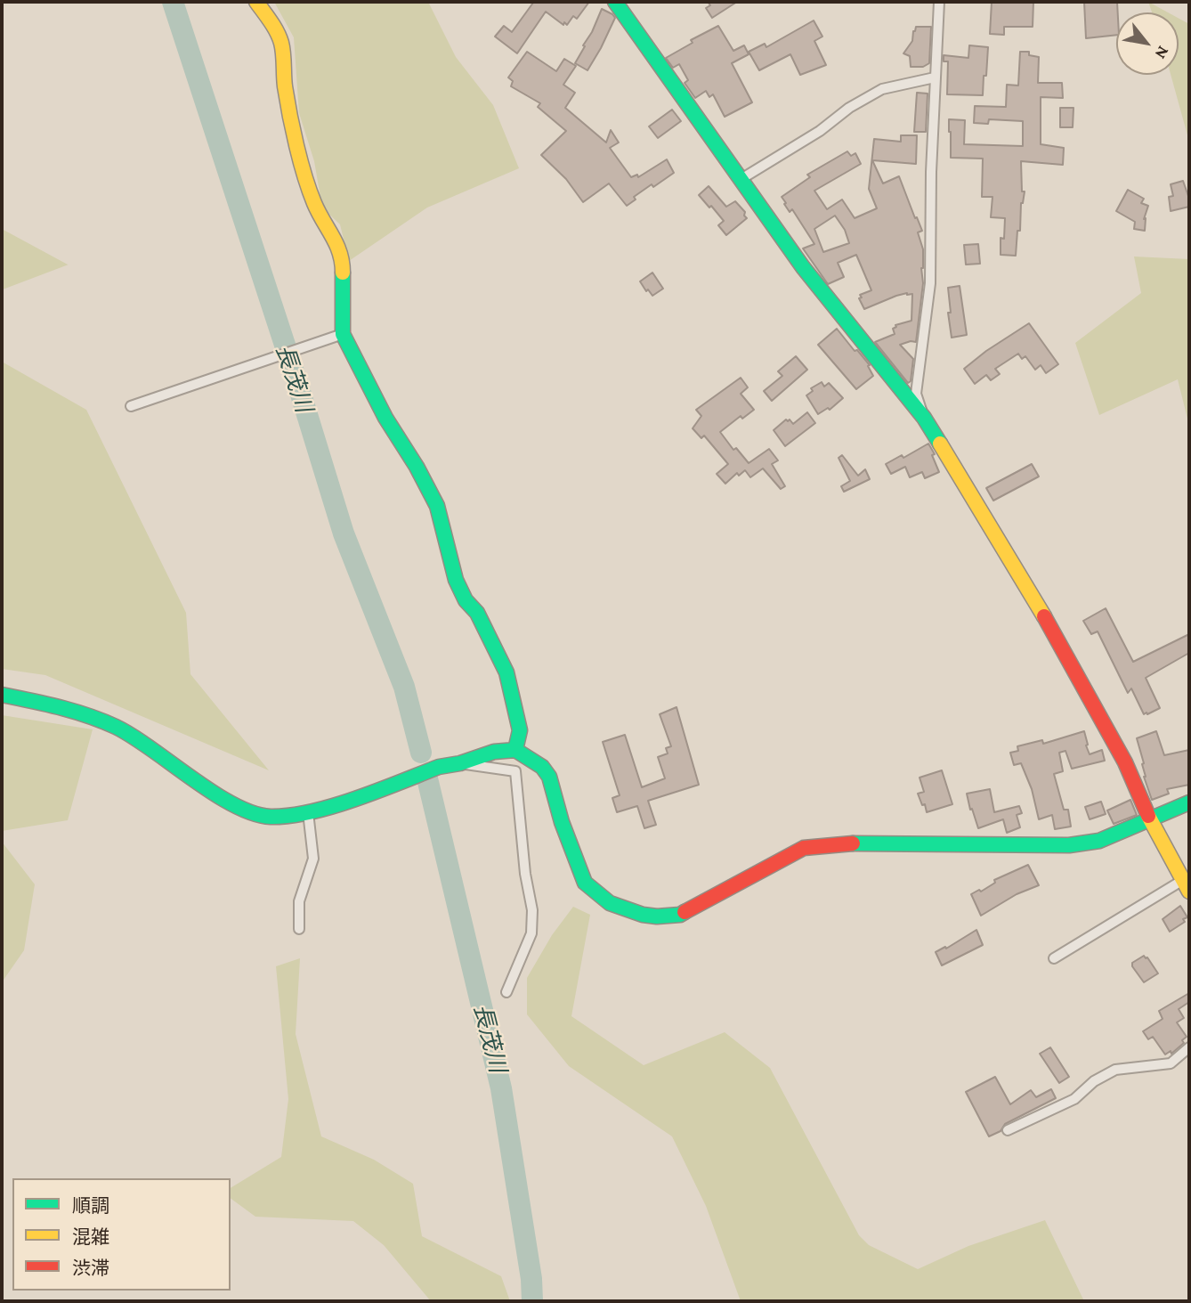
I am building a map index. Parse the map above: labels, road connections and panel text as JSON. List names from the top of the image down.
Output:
{
  "water": ["長茂川"],
  "legend": ["順調", "混雑", "渋滞"],
  "north": "bottom right"
}
